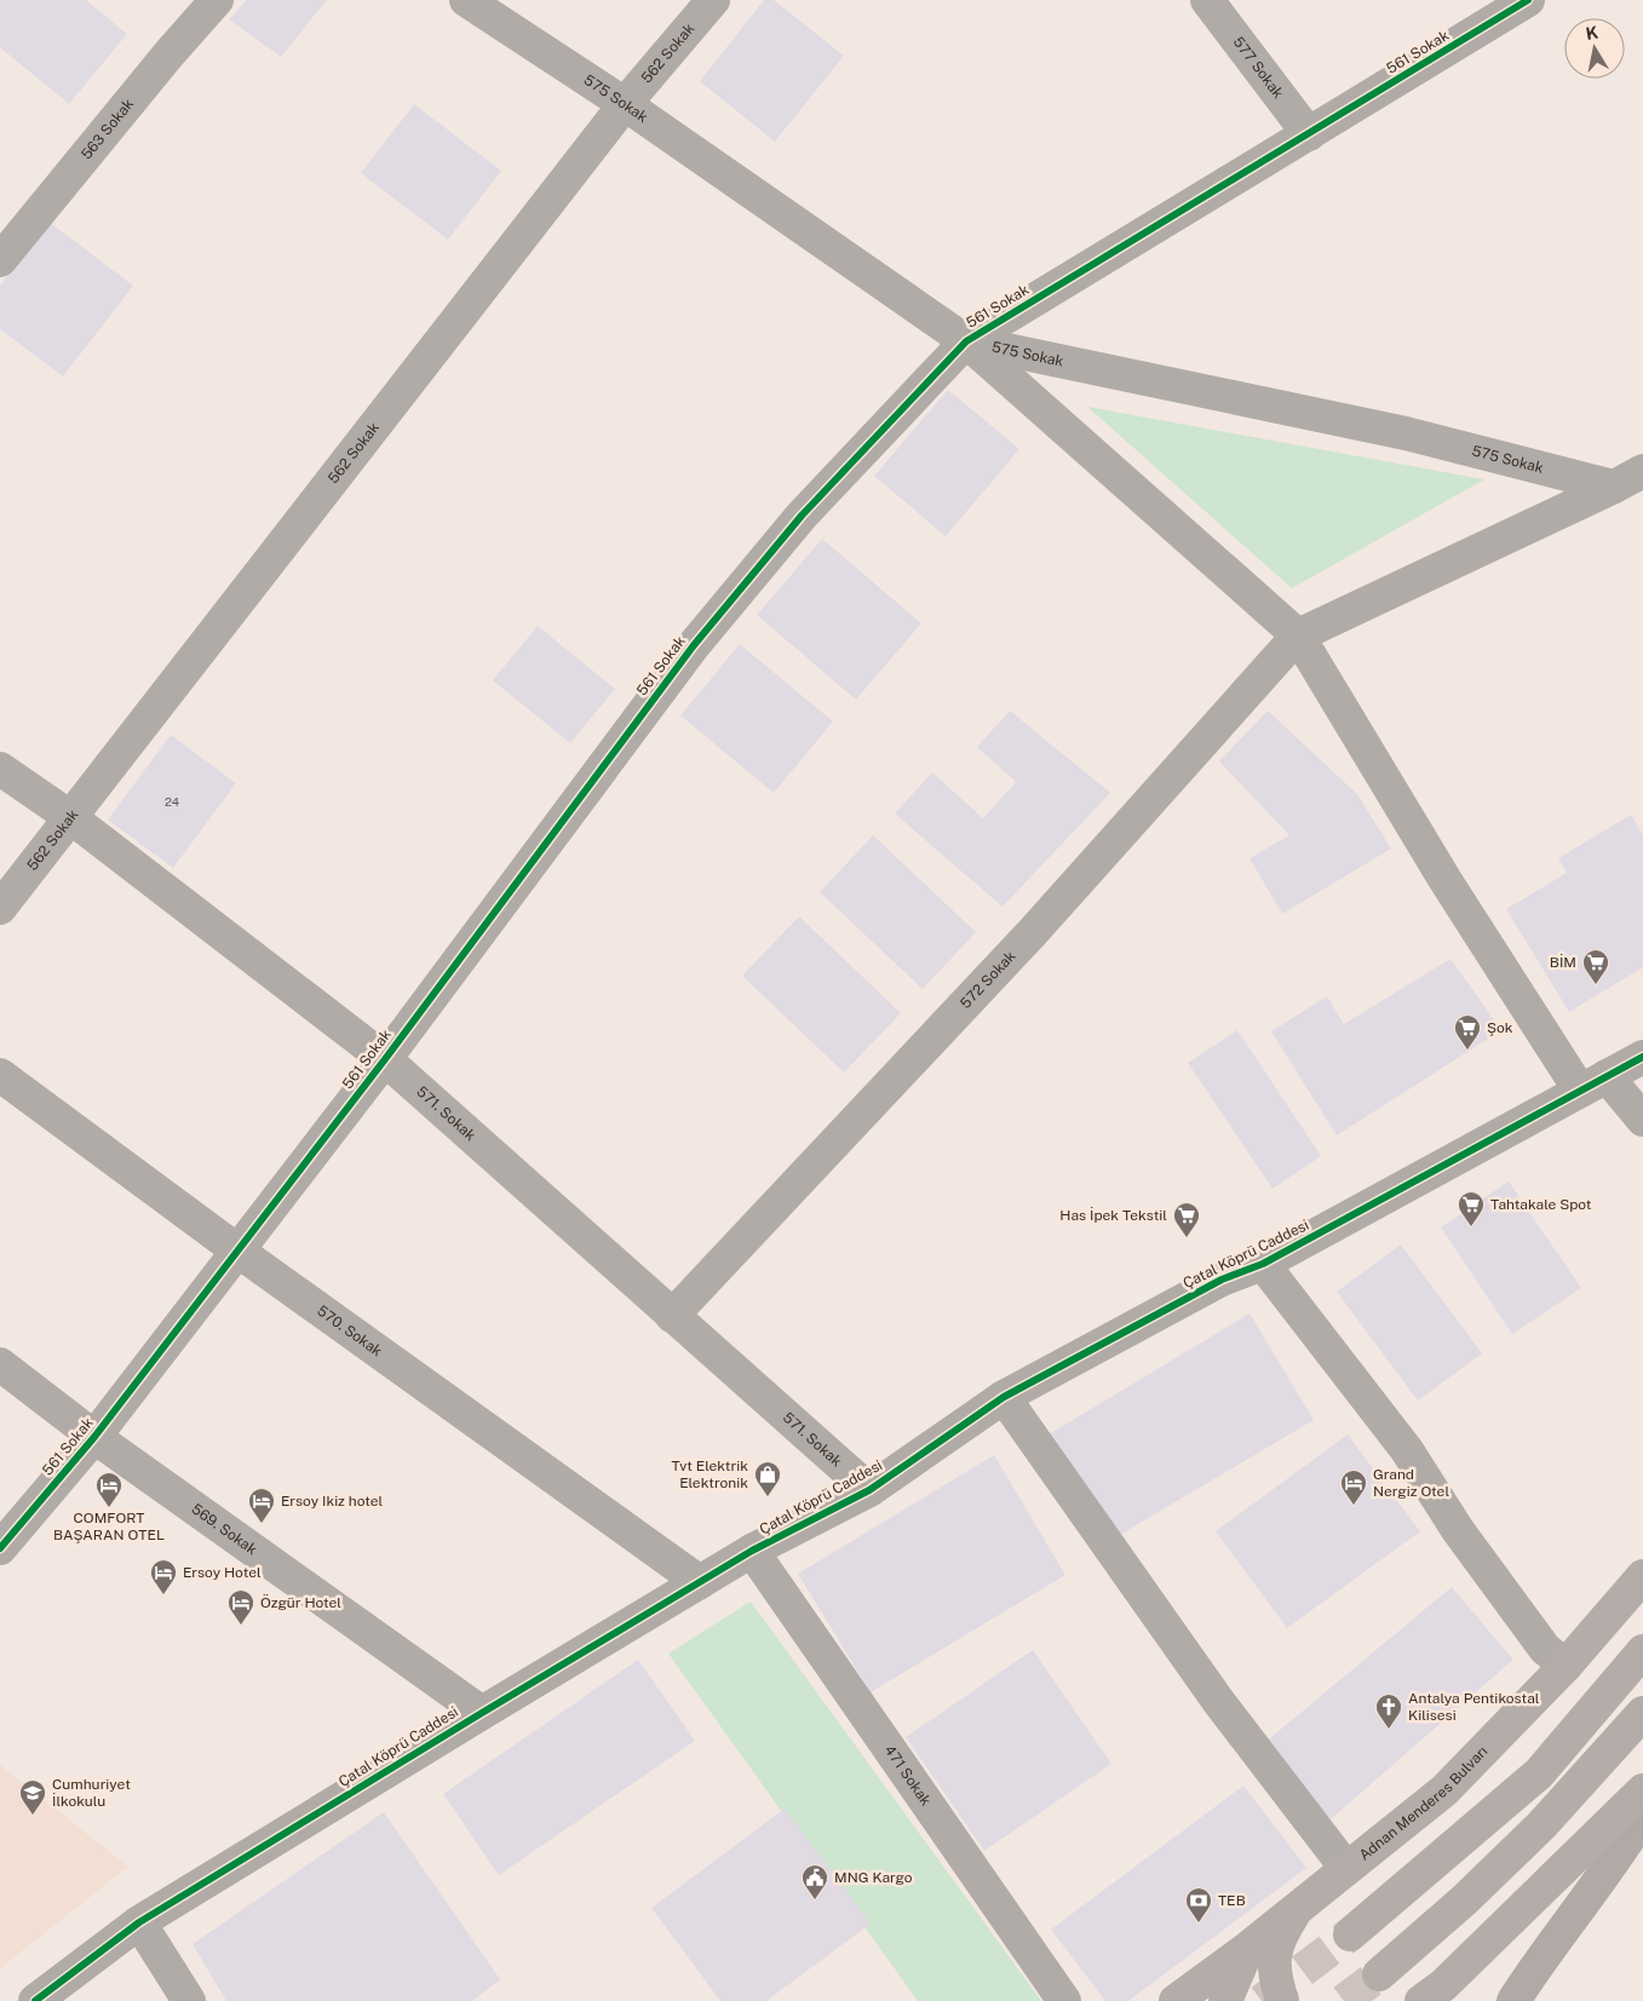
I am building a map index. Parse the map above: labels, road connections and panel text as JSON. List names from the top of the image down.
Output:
{
  "streets": {
    "main road": ["Adnan Menderes Bulvarı"],
    "street": [
      "562 Sokak",
      "561 Sokak",
      "577 Sokak",
      "575 Sokak",
      "563 Sokak",
      "572 Sokak",
      "571. Sokak",
      "Çatal Köprü Caddesi",
      "570. Sokak",
      "569. Sokak",
      "471 Sokak"
    ]
  },
  "crossings": [
    ["562 Sokak", "575 Sokak"],
    ["562 Sokak", "571. Sokak"],
    ["561 Sokak", "577 Sokak"],
    ["561 Sokak", "575 Sokak"],
    ["561 Sokak", "571. Sokak"],
    ["561 Sokak", "570. Sokak"],
    ["561 Sokak", "569. Sokak"],
    ["572 Sokak", "571. Sokak"],
    ["571. Sokak", "Çatal Köprü Caddesi"],
    ["Çatal Köprü Caddesi", "570. Sokak"],
    ["Çatal Köprü Caddesi", "569. Sokak"],
    ["Çatal Köprü Caddesi", "471 Sokak"]
  ],
  "places": {
    "supermarket": [
      "BİM",
      "Şok",
      "Tahtakale Spot",
      "Has İpek Tekstil"
    ],
    "shop": ["Tvt Elektrik Elektronik"],
    "hotel": [
      "Grand Nergiz Otel",
      "COMFORT BAŞARAN OTEL",
      "Ersoy Ikiz hotel",
      "Ersoy Hotel",
      "Özgür Hotel"
    ],
    "church": ["Antalya Pentikostal Kilisesi"],
    "school or university": ["Cumhuriyet İlkokulu"],
    "public building": ["MNG Kargo"],
    "bank": ["TEB"]
  },
  "house_numbers": ["24"],
  "north": "top"
}
